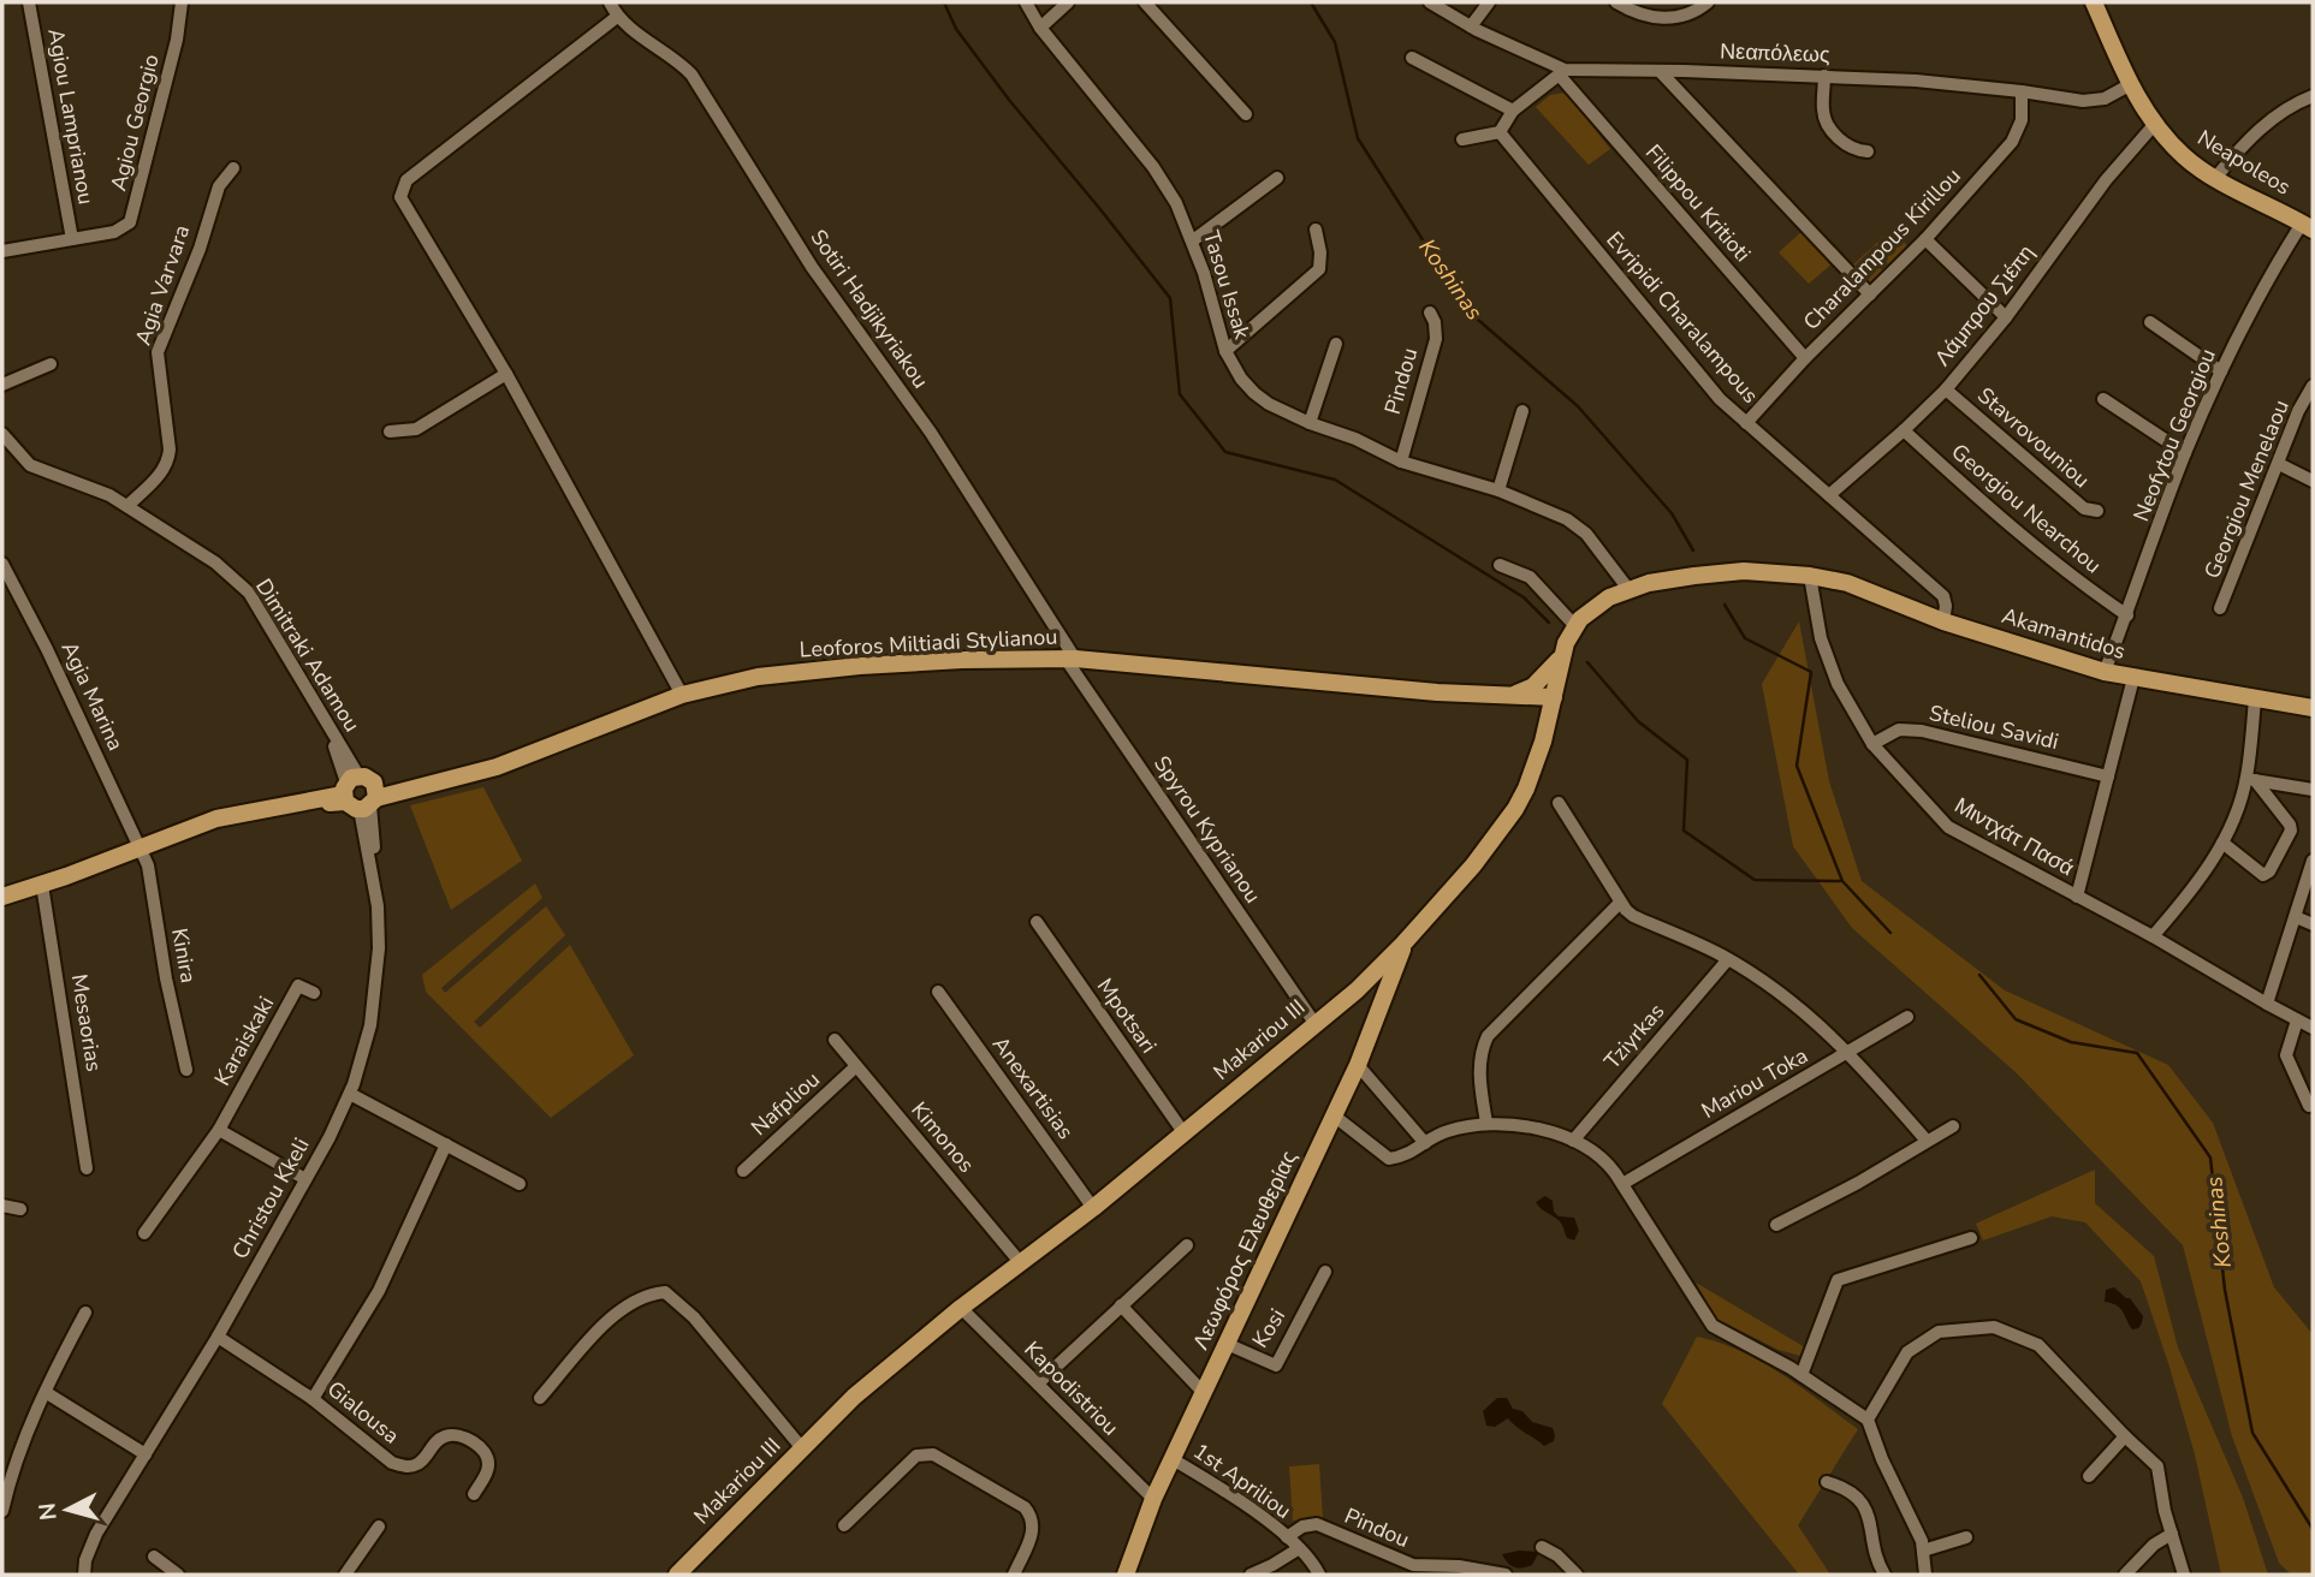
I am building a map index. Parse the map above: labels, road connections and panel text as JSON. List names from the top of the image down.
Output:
{
  "streets": {
    "main road": [
      "Neapoleos",
      "Akamantidos",
      "Leoforos Miltiadi Stylianou",
      "Makariou III",
      "Λεωφόρος Ελευθερίας"
    ],
    "street": [
      "Νεαπόλεως",
      "Agiou Lamprianou",
      "Agiou Georgio",
      "Filippou Kritioti",
      "Charalampous Kirillou",
      "Agia Varvara",
      "Tasou Issak",
      "Λάμπρου Σιέπη",
      "Sotiri Hadjikyriakou",
      "Evripidi Charalampous",
      "Pindou",
      "Neofytou Georgiou",
      "Stavrovouniou",
      "Georgiou Menelaou",
      "Georgiou Nearchou",
      "Dimitraki Adamou",
      "Agia Marina",
      "Steliou Savidi",
      "Spyrou Kyprianou",
      "Μιντχάτ Πασά",
      "Kinira",
      "Mpotsari",
      "Mesaorias",
      "Tziyrkas",
      "Karaiskaki",
      "Mariou Toka",
      "Anexartisias",
      "Nafpliou",
      "Kimonos",
      "Christou Kkeli",
      "Kosi",
      "Kapodistriou",
      "Gialousa",
      "1st Apriliou"
    ]
  },
  "crossings": [
    ["Νεαπόλεως", "Neapoleos"],
    ["Νεαπόλεως", "Filippou Kritioti"],
    ["Νεαπόλεως", "Charalampous Kirillou"],
    ["Agiou Lamprianou", "Agiou Georgio"],
    ["Neapoleos", "Λάμπρου Σιέπη"],
    ["Neapoleos", "Neofytou Georgiou"],
    ["Filippou Kritioti", "Charalampous Kirillou"],
    ["Charalampous Kirillou", "Evripidi Charalampous"],
    ["Agia Varvara", "Dimitraki Adamou"],
    ["Tasou Issak", "Pindou"],
    ["Tasou Issak", "Makariou III"],
    ["Λάμπρου Σιέπη", "Evripidi Charalampous"],
    ["Λάμπρου Σιέπη", "Stavrovouniou"],
    ["Λάμπρου Σιέπη", "Georgiou Nearchou"],
    ["Sotiri Hadjikyriakou", "Leoforos Miltiadi Stylianou"],
    ["Sotiri Hadjikyriakou", "Spyrou Kyprianou"],
    ["Evripidi Charalampous", "Akamantidos"],
    ["Pindou", "1st Apriliou"],
    ["Neofytou Georgiou", "Georgiou Nearchou"],
    ["Neofytou Georgiou", "Akamantidos"],
    ["Akamantidos", "Μιντχάτ Πασά"],
    ["Akamantidos", "Makariou III"],
    ["Leoforos Miltiadi Stylianou", "Dimitraki Adamou"],
    ["Leoforos Miltiadi Stylianou", "Agia Marina"],
    ["Leoforos Miltiadi Stylianou", "Spyrou Kyprianou"],
    ["Leoforos Miltiadi Stylianou", "Kinira"],
    ["Leoforos Miltiadi Stylianou", "Makariou III"],
    ["Leoforos Miltiadi Stylianou", "Christou Kkeli"],
    ["Dimitraki Adamou", "Christou Kkeli"],
    ["Agia Marina", "Kinira"],
    ["Steliou Savidi", "Μιντχάτ Πασά"],
    ["Spyrou Kyprianou", "Makariou III"],
    ["Μιντχάτ Πασά", "Makariou III"],
    ["Mpotsari", "Makariou III"],
    ["Makariou III", "Anexartisias"],
    ["Makariou III", "Kimonos"],
    ["Makariou III", "Λεωφόρος Ελευθερίας"],
    ["Makariou III", "Kapodistriou"],
    ["Nafpliou", "Kimonos"],
    ["Christou Kkeli", "Gialousa"],
    ["Λεωφόρος Ελευθερίας", "Kosi"],
    ["Λεωφόρος Ελευθερίας", "Kapodistriou"],
    ["Λεωφόρος Ελευθερίας", "1st Apriliou"]
  ],
  "water": ["Koshinas"],
  "north": "left"
}
